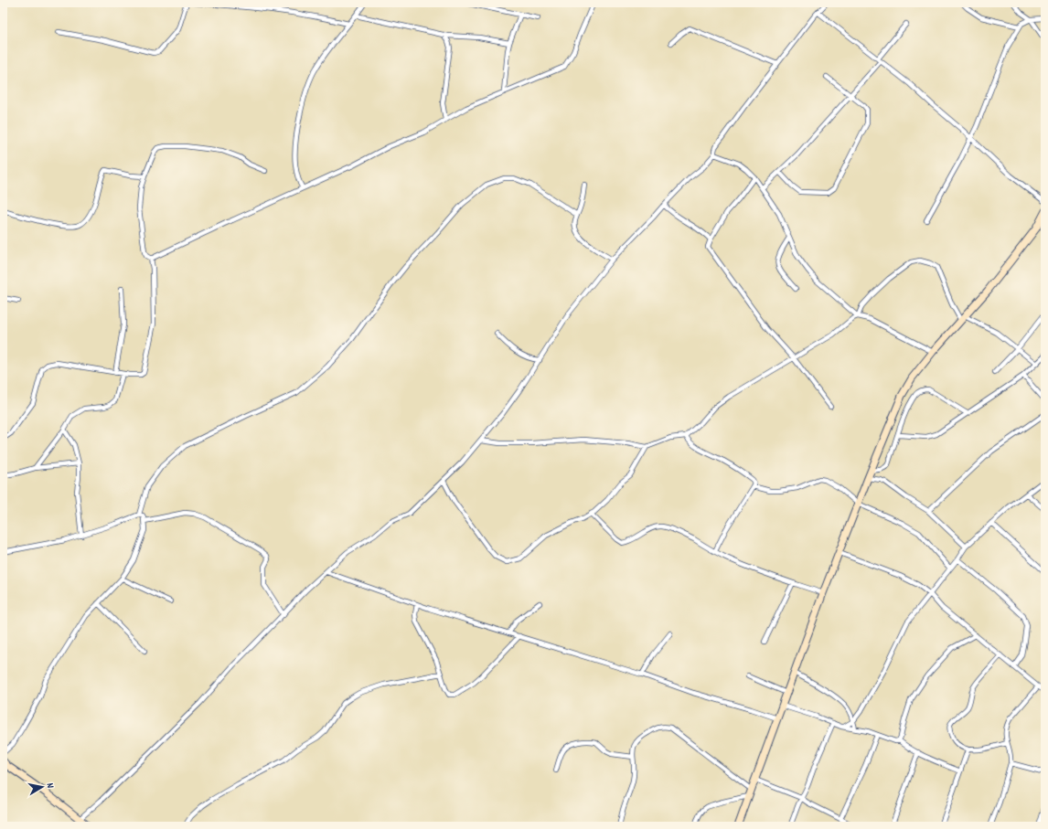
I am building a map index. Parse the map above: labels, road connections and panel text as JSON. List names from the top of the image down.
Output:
{
  "north": "right"
}
